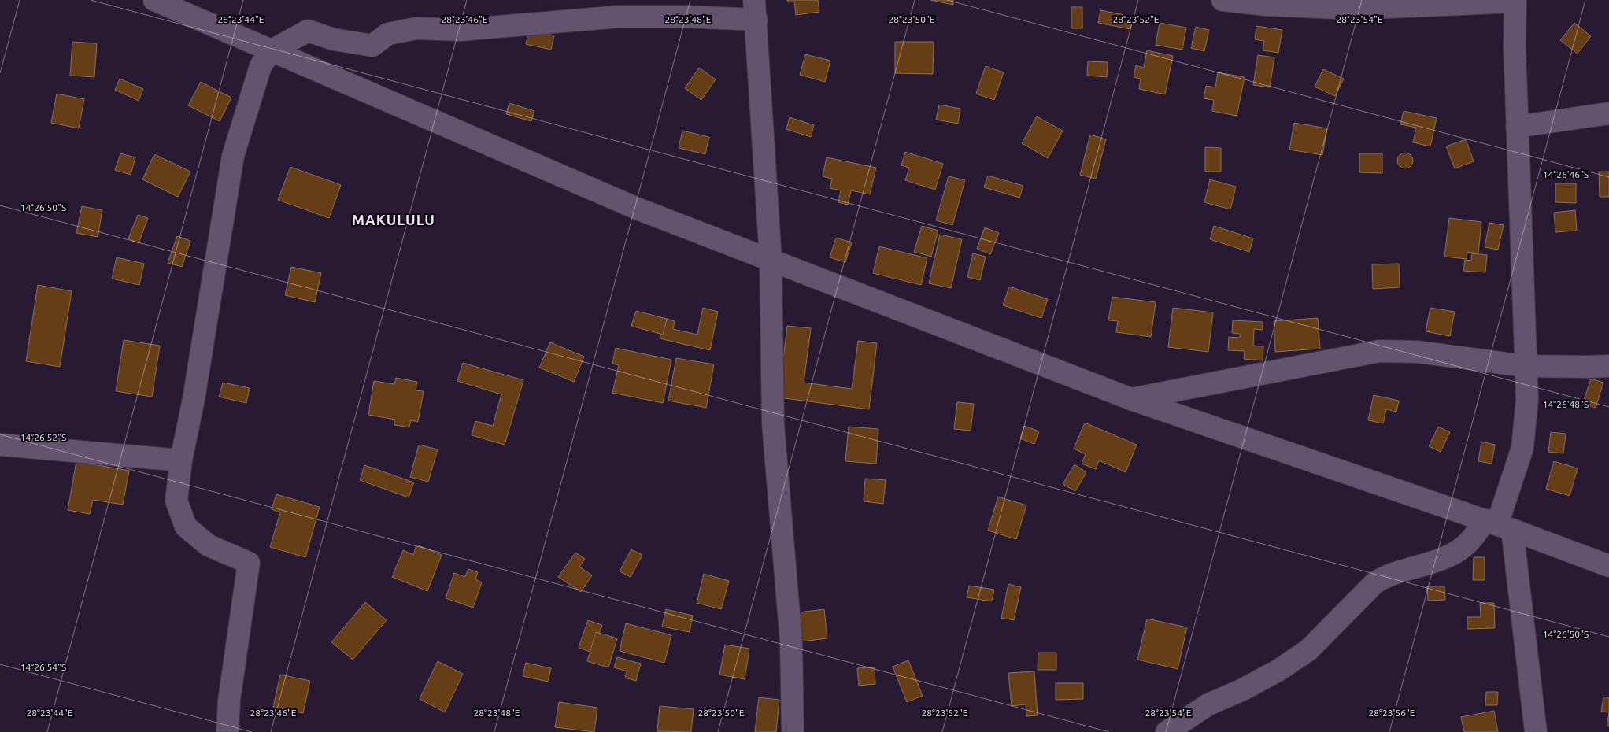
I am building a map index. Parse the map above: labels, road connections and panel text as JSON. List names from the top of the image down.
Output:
{
  "districts": ["MAKULULU"],
  "coordinates": [
    "28°23'44\"E",
    "28°23'46\"E",
    "28°23'48\"E",
    "28°23'50\"E",
    "28°23'54\"E",
    "28°23'52\"E",
    "14°26'46\"S",
    "14°26'50\"S",
    "14°26'48\"S",
    "14°26'52\"S",
    "14°26'54\"S",
    "28°23'56\"E"
  ]
}
